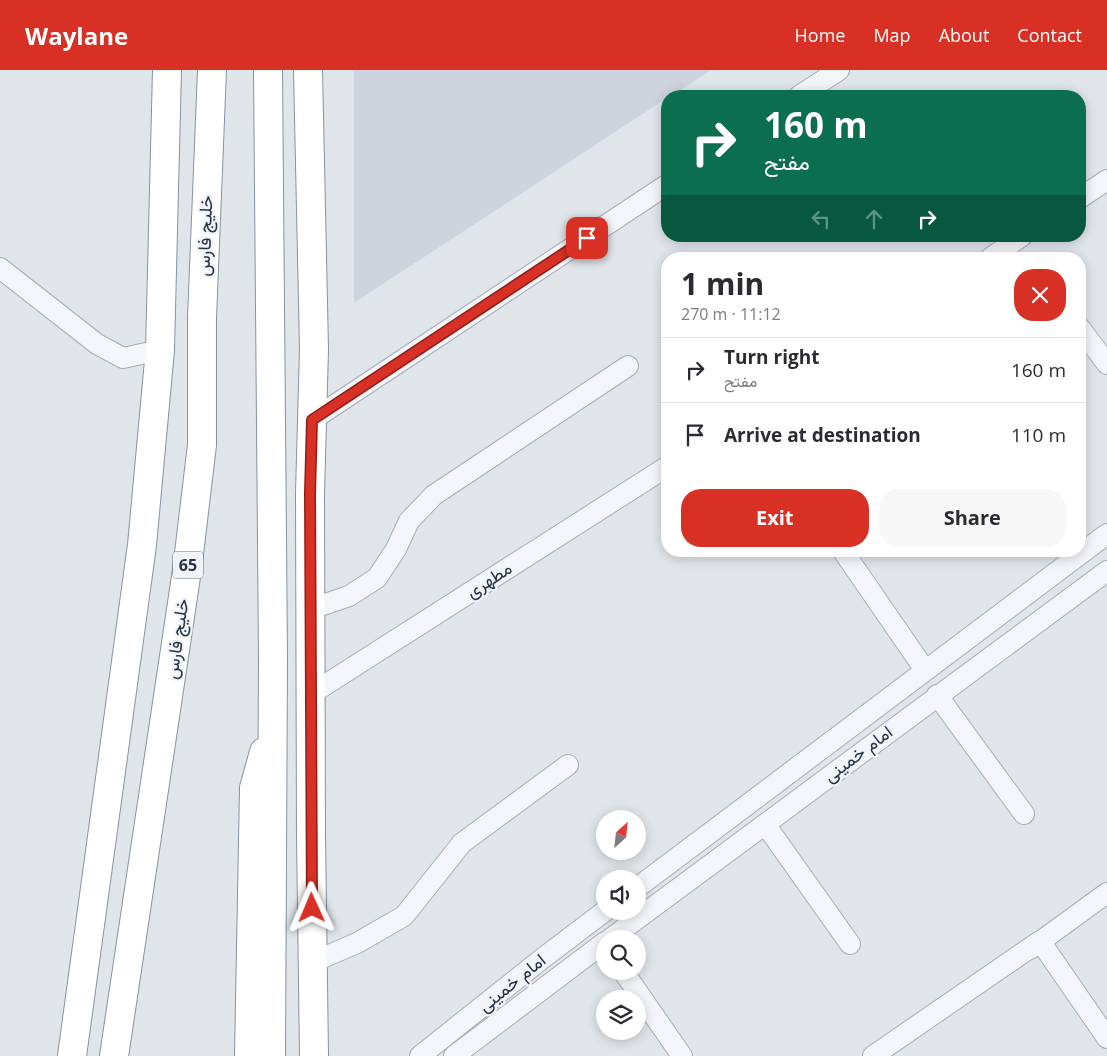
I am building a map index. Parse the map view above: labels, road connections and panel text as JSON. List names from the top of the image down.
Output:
{
  "streets": {
    "highway": ["خلیج فارس", "65"],
    "street": ["مطهری", "امام خمینی"]
  },
  "north": "top right",
  "page": {
    "header": "Waylane",
    "nav": [
      "Home",
      "Map",
      "About",
      "Contact"
    ],
    "turn": ["160 m", "مفتح"],
    "heading": ["1 min", "270 m · 11:12"],
    "list": [
      {
        "name": "Turn right",
        "note": "مفتح",
        "value": "160 m"
      },
      {
        "name": "Arrive at destination",
        "value": "110 m"
      }
    ],
    "buttons": ["Exit", "Share"]
  }
}
